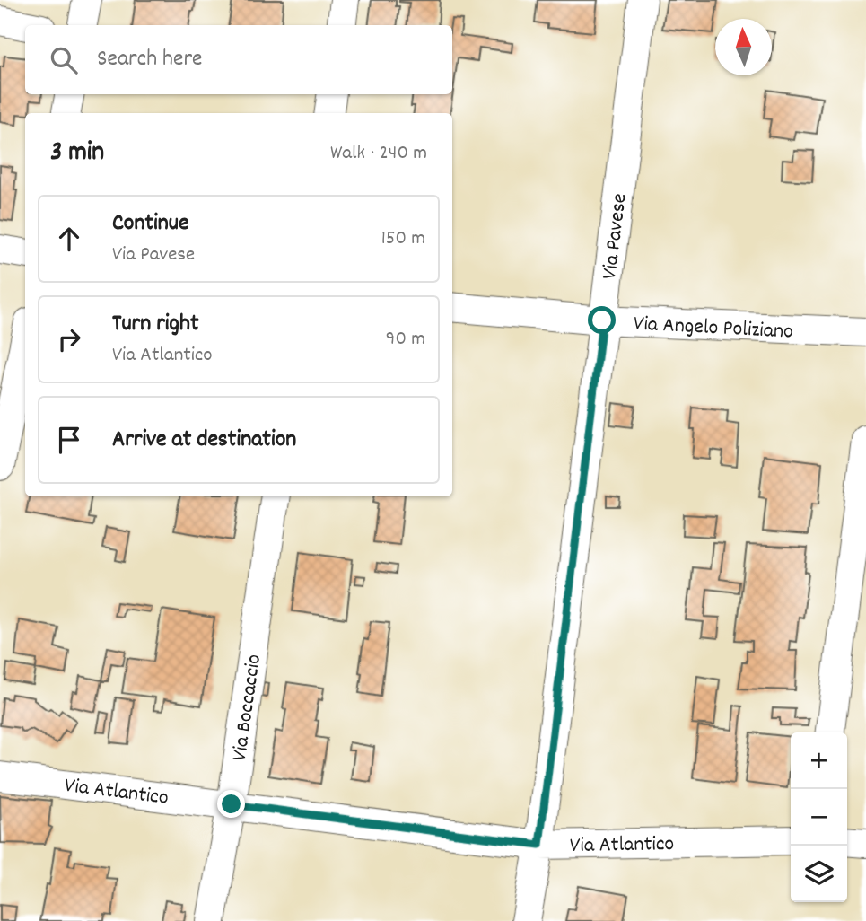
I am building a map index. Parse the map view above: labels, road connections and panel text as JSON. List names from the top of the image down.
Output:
{
  "streets": {
    "street": [
      "Via Pavese",
      "Via Angelo Poliziano",
      "Via Boccaccio",
      "Via Atlantico"
    ]
  },
  "crossings": [
    ["Via Pavese", "Via Angelo Poliziano"],
    ["Via Pavese", "Via Atlantico"],
    ["Via Boccaccio", "Via Atlantico"]
  ],
  "north": "top",
  "page": {
    "search": "Search here",
    "heading": ["3 min", "Walk · 240 m"],
    "list": [
      ["Continue", "Via Pavese", "150 m"],
      ["Turn right", "Via Atlantico", "90 m"],
      "Arrive at destination"
    ],
    "map_buttons": ["+", "−"]
  }
}
